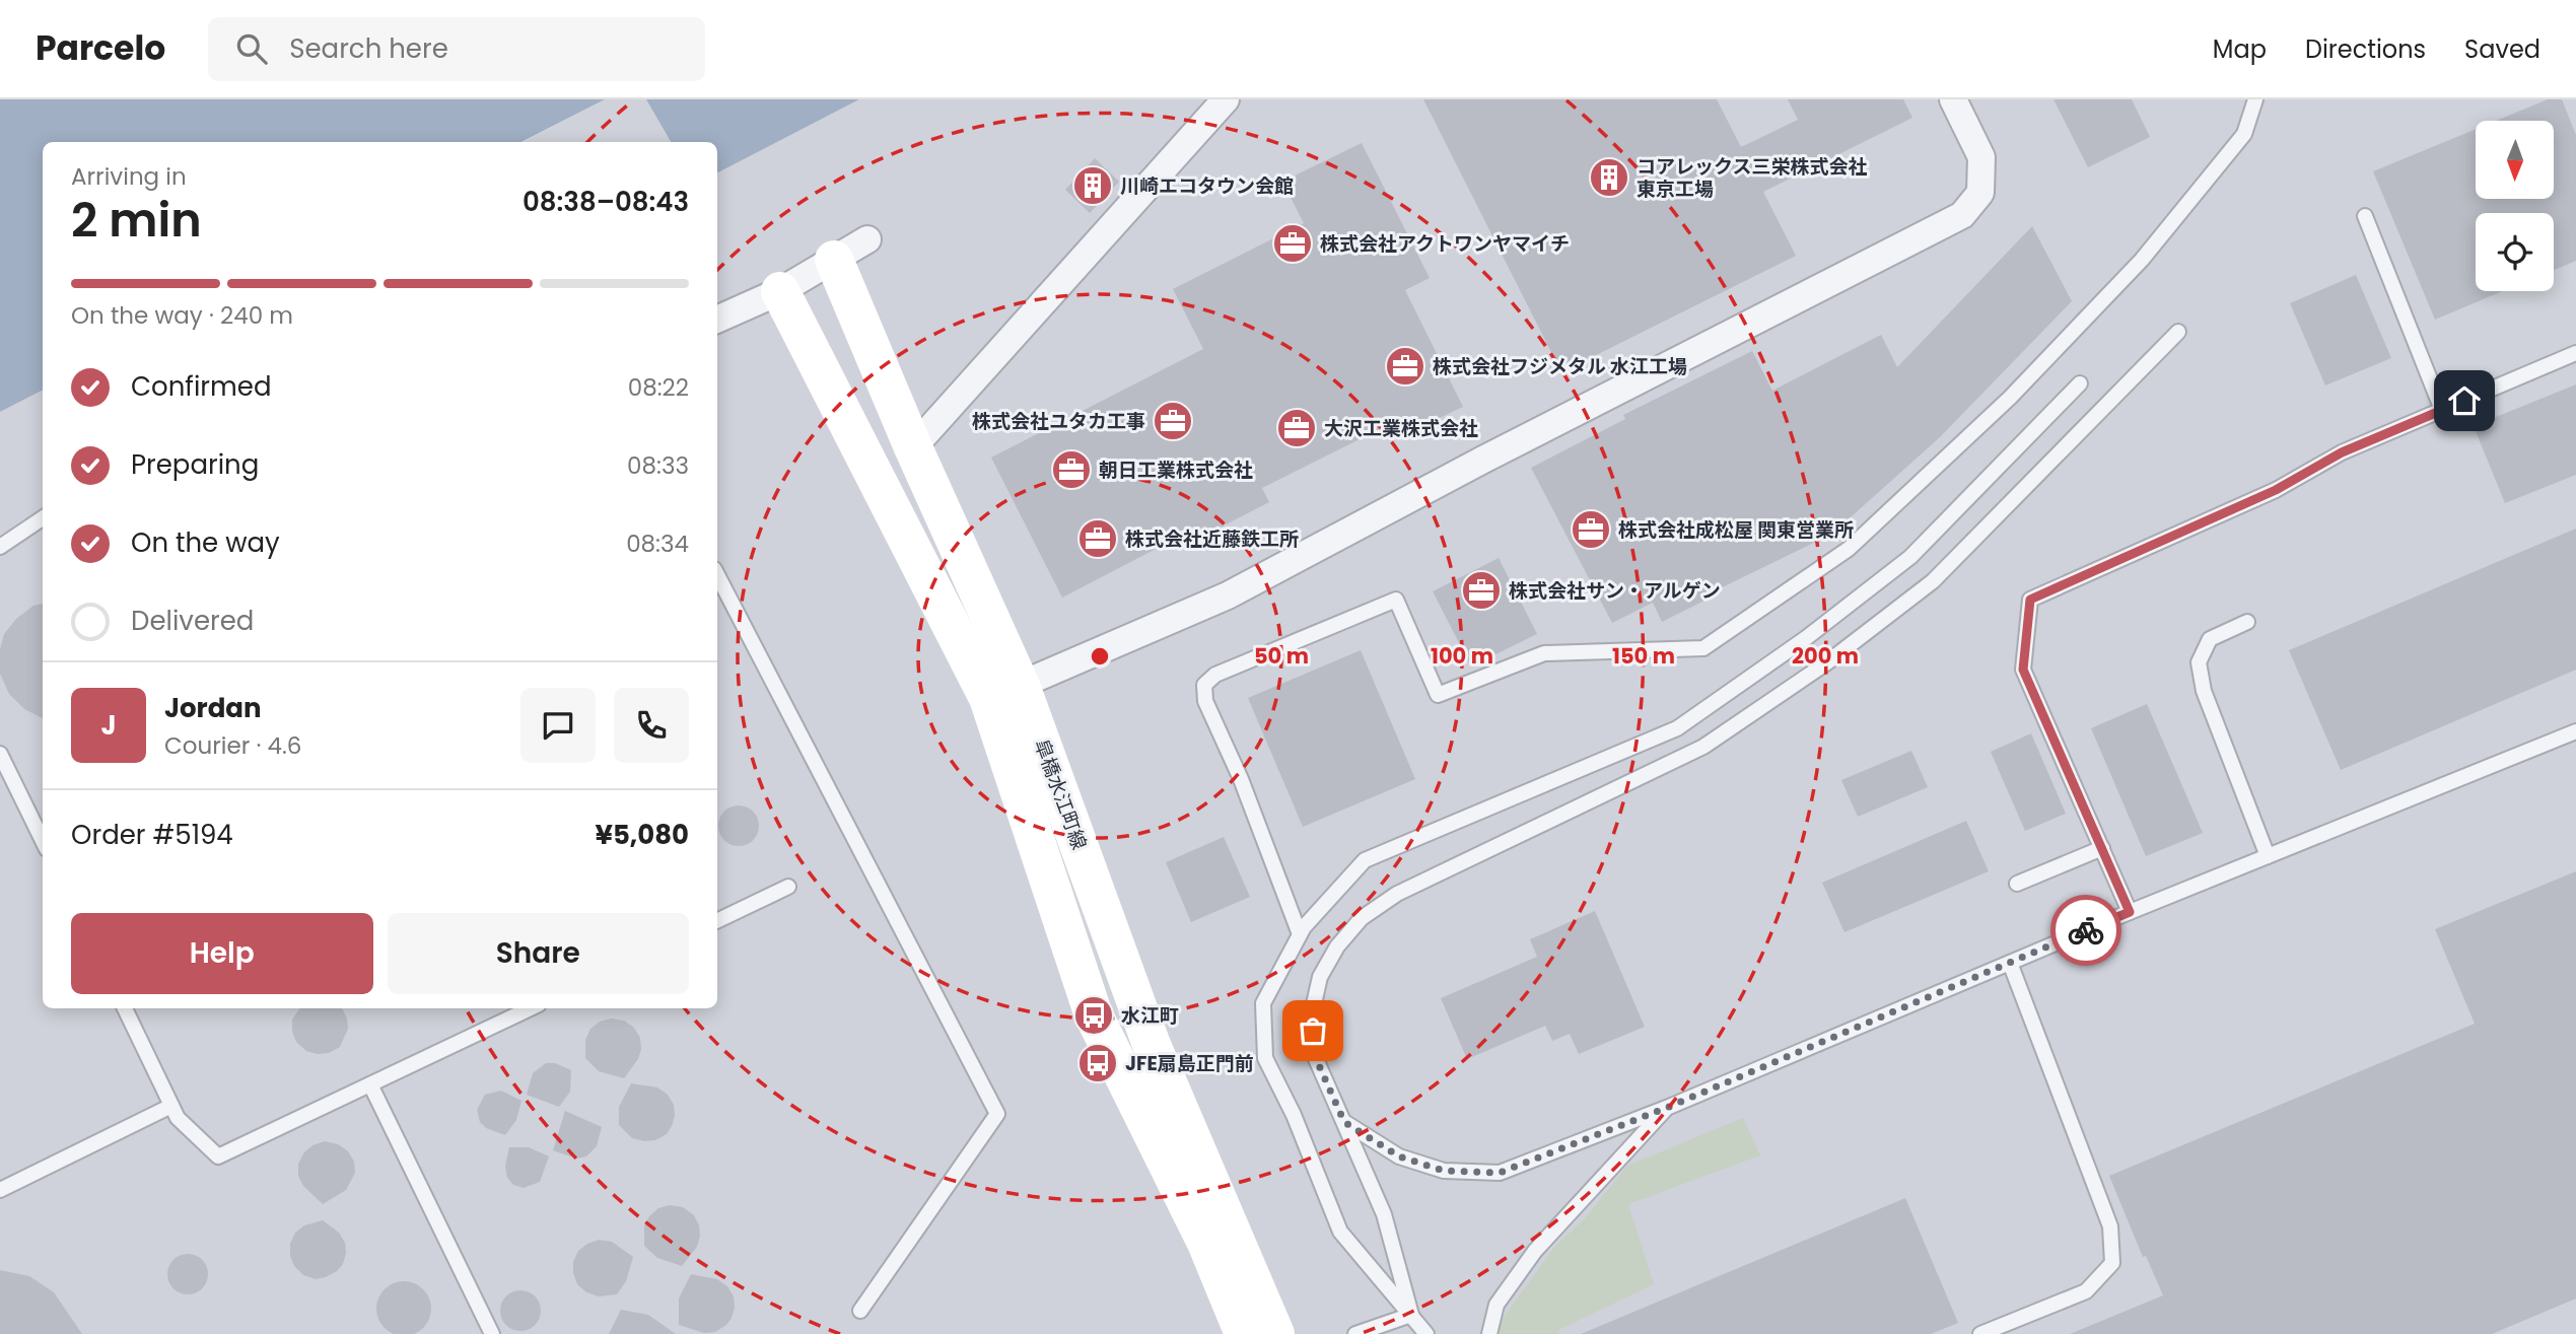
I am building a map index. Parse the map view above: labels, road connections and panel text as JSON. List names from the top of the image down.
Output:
{
  "streets": {
    "street": ["皐橋水江町線"]
  },
  "places": {
    "building": ["コアレックス三栄株式会社 東京工場", "川崎エコタウン会館"],
    "office": [
      "株式会社アクトワンヤマイチ",
      "株式会社フジメタル 水江工場",
      "株式会社ユタカ工事",
      "大沢工業株式会社",
      "朝日工業株式会社",
      "株式会社成松屋 関東営業所",
      "株式会社近藤鉄工所",
      "株式会社サン・アルゲン"
    ],
    "bus stop": ["水江町", "JFE扇島正門前"]
  },
  "north": "bottom",
  "page": {
    "header": "Parcelo",
    "search": "Search here",
    "nav": ["Map", "Directions", "Saved"],
    "heading": ["2 min", "Arriving in", "08:38–08:43"],
    "panel": [
      "Jordan",
      "Courier · 4.6",
      "Order #5194",
      "¥5,080"
    ],
    "bar": "On the way · 240 m",
    "list": [
      ["Confirmed", "08:22"],
      ["Preparing", "08:33"],
      ["On the way", "08:34"],
      "Delivered"
    ],
    "round": "J",
    "buttons": ["Help", "Share"]
  },
  "rings": [
    "50 m",
    "100 m",
    "150 m",
    "200 m"
  ]
}
